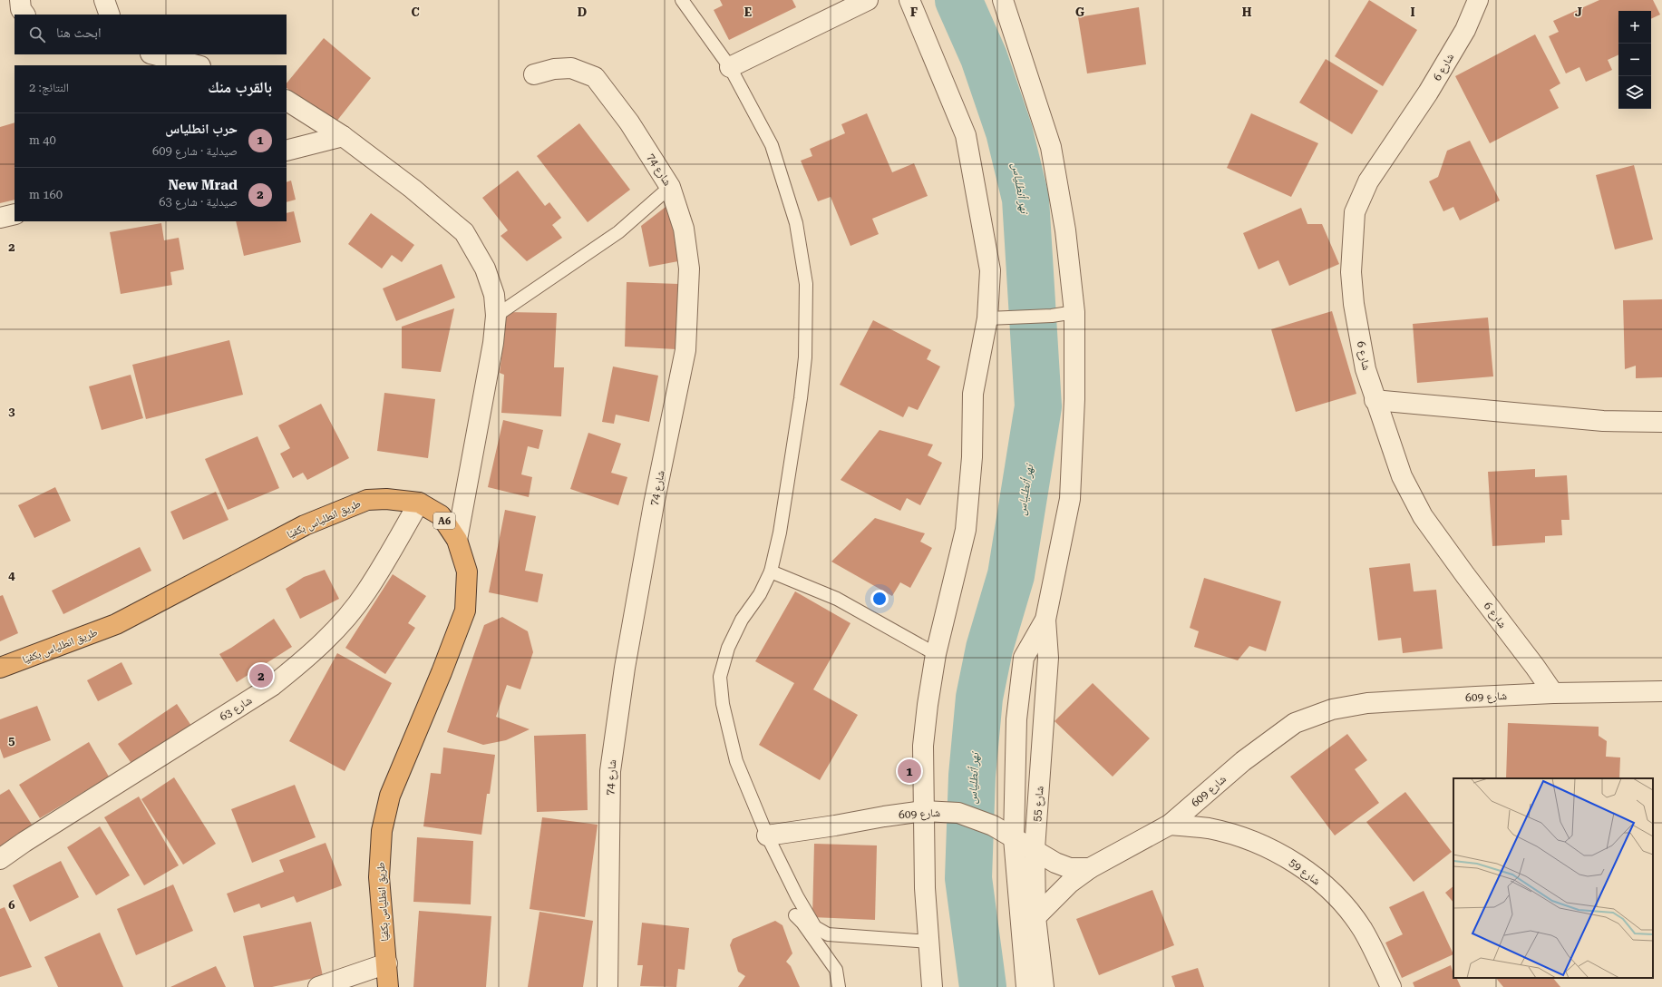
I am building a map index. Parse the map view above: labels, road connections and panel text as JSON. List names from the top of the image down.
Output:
{
  "streets": {
    "highway": ["طريق انطلياس بكفيّا", "A6"],
    "street": [
      "شارع 6",
      "شارع 74",
      "شارع 609",
      "شارع 63",
      "شارع 55",
      "شارع 59"
    ]
  },
  "crossings": [
    ["شارع 6", "شارع 609"],
    ["طريق انطلياس بكفيّا", "شارع 63"],
    ["شارع 609", "شارع 55"],
    ["شارع 609", "شارع 59"]
  ],
  "water": ["نهر أنطلياس"],
  "page": {
    "map_buttons": ["+", "−"],
    "search": "ابحث هنا",
    "heading": ["بالقرب منك", "النتائج: 2"],
    "list": [
      {
        "mark": "1",
        "name": "حرب انطلياس",
        "note": "صيدلية · شارع 609",
        "value": "40 m"
      },
      {
        "mark": "2",
        "name": "New Mrad",
        "note": "صيدلية · شارع 63",
        "value": "160 m"
      }
    ],
    "pins": ["2", "1"]
  },
  "grid": {
    "columns": [
      "C",
      "D",
      "E",
      "F",
      "G",
      "H",
      "I",
      "J"
    ],
    "rows": [
      "2",
      "3",
      "4",
      "5",
      "6"
    ]
  }
}
